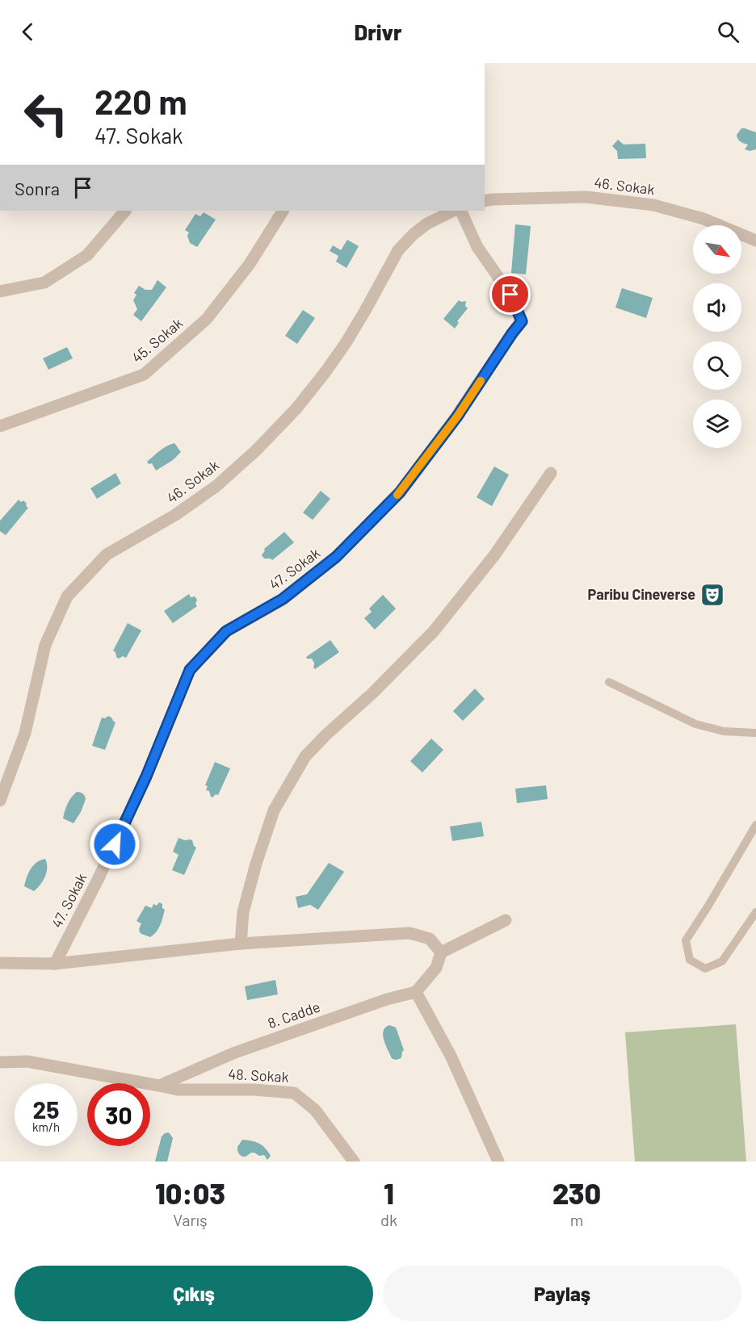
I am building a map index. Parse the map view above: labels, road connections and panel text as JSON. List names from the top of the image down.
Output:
{
  "streets": {
    "street": [
      "46. Sokak",
      "45. Sokak",
      "47. Sokak",
      "8. Cadde",
      "48. Sokak"
    ]
  },
  "crossings": [
    ["8. Cadde", "48. Sokak"]
  ],
  "places": {
    "theatre": ["Paribu Cineverse"]
  },
  "north": "bottom right",
  "page": {
    "header": "Drivr",
    "turn": ["220 m", "47. Sokak"],
    "then": "Sonra",
    "speed": "25 km/h",
    "limit": "30",
    "eta": [
      "10:03",
      "Varış",
      "1",
      "dk",
      "230",
      "m"
    ],
    "buttons": ["Çıkış", "Paylaş"]
  }
}
